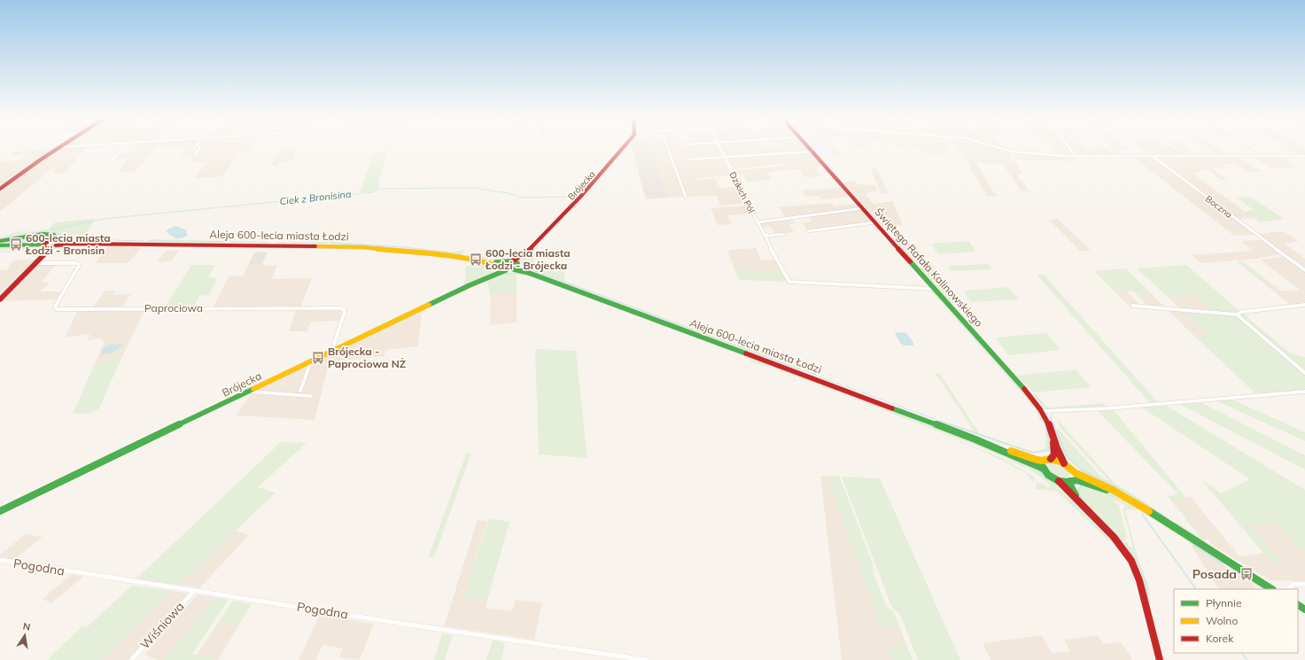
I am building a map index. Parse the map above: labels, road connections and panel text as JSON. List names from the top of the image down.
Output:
{
  "streets": {
    "street": [
      "Brójecka",
      "Dzikich Pól",
      "Boczna",
      "Aleja 600-lecia miasta Łodzi",
      "Świętego Rafała Kalinowskiego",
      "Paprociowa",
      "Pogodna",
      "Wiśniowa"
    ]
  },
  "crossings": [
    ["Brójecka", "Aleja 600-lecia miasta Łodzi"],
    ["Brójecka", "Paprociowa"],
    ["Dzikich Pól", "Świętego Rafała Kalinowskiego"],
    ["Aleja 600-lecia miasta Łodzi", "Świętego Rafała Kalinowskiego"],
    ["Pogodna", "Wiśniowa"]
  ],
  "water": ["Ciek z Bronisina"],
  "places": {
    "bus stop": [
      "600-lecia miasta Łodzi - Bronisin",
      "600-lecia miasta Łodzi - Brójecka",
      "Brójecka - Paprociowa NŻ",
      "Posada"
    ]
  },
  "legend": ["Płynnie", "Wolno", "Korek"],
  "north": "top"
}
